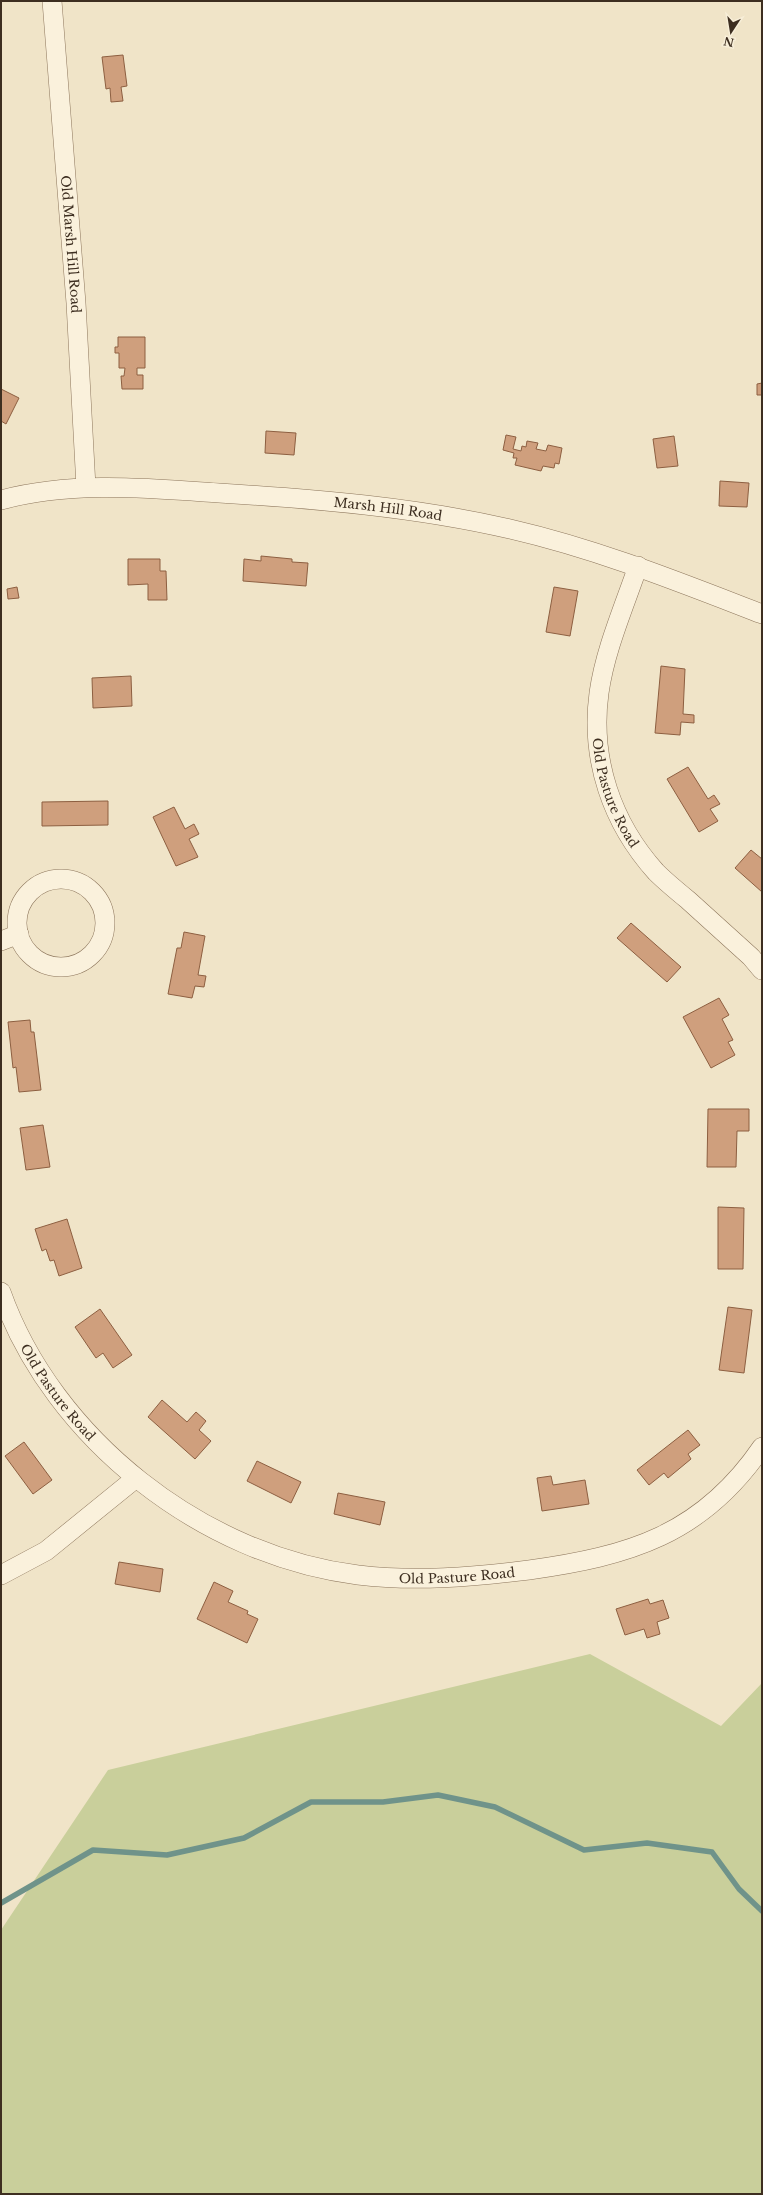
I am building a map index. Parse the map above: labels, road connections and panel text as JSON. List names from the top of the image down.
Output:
{
  "streets": {
    "street": ["Old Marsh Hill Road", "Marsh Hill Road", "Old Pasture Road"]
  },
  "crossings": [
    ["Old Marsh Hill Road", "Marsh Hill Road"],
    ["Marsh Hill Road", "Old Pasture Road"]
  ],
  "north": "bottom"
}
